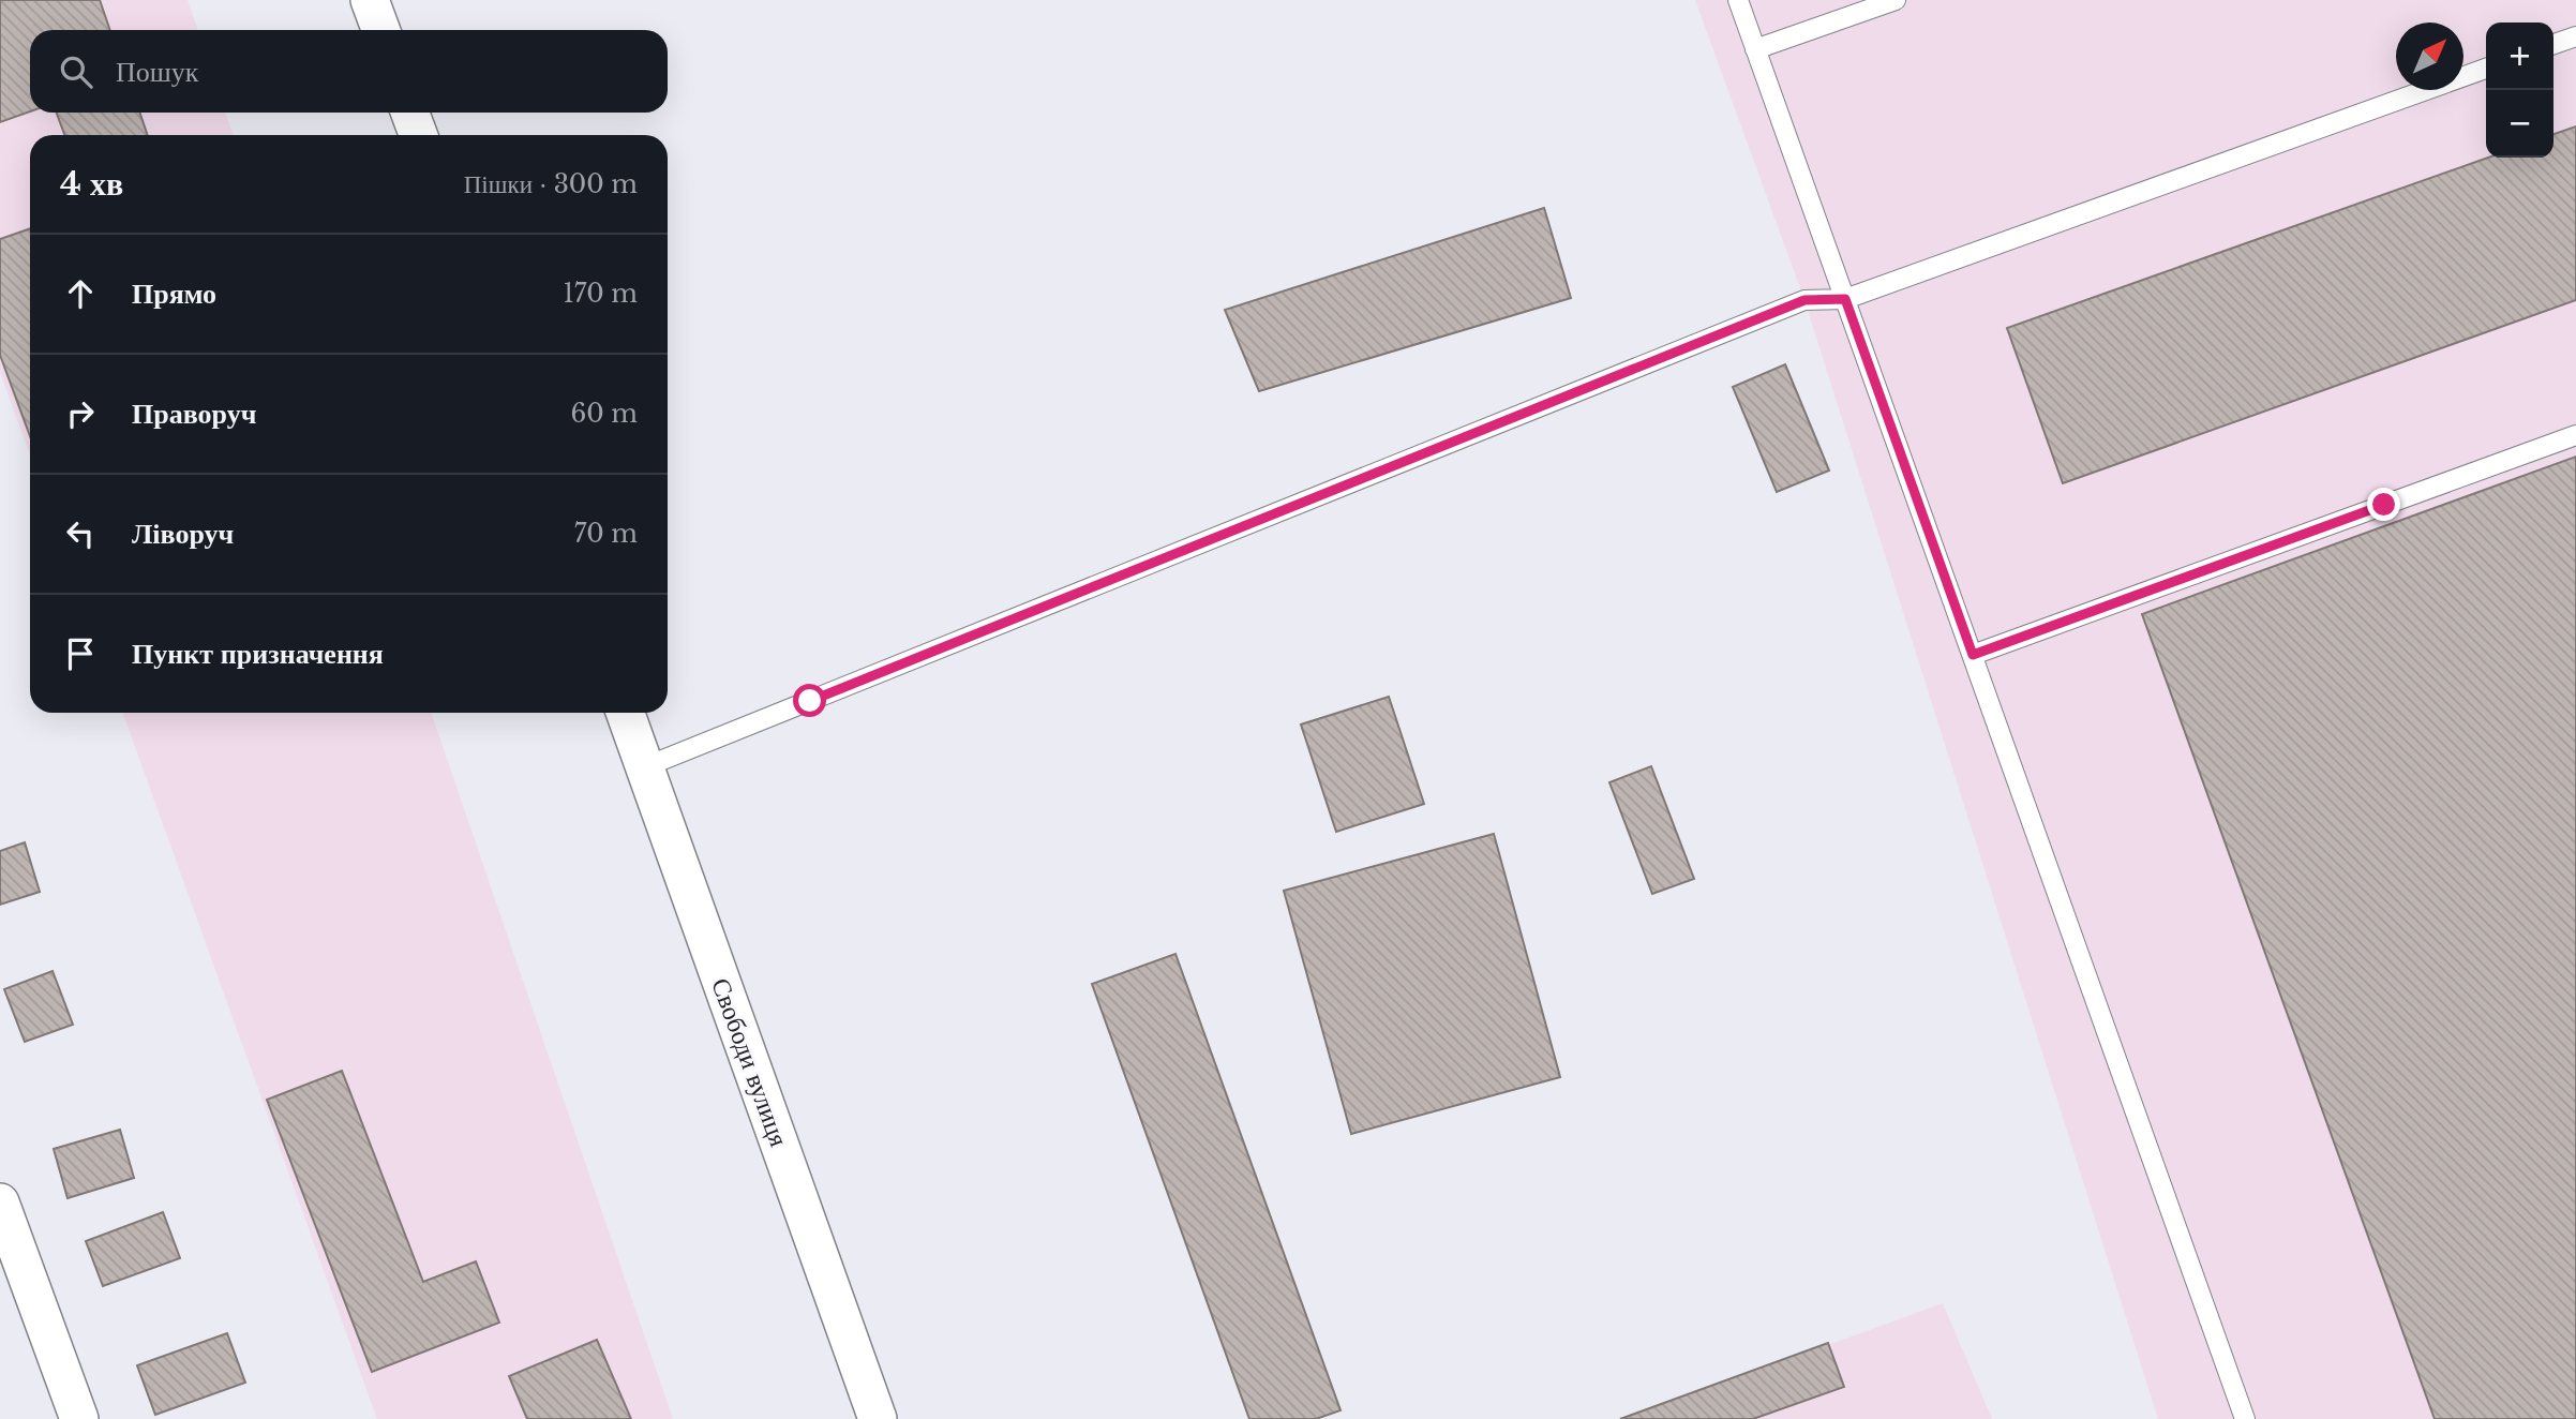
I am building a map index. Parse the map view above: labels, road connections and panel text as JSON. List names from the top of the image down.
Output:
{
  "streets": {
    "street": ["Свободи вулиця"]
  },
  "north": "top right",
  "page": {
    "map_buttons": ["+", "−"],
    "search": "Пошук",
    "heading": ["4 хв", "Пішки · 300 m"],
    "list": [
      ["Прямо", "170 m"],
      ["Праворуч", "60 m"],
      ["Ліворуч", "70 m"],
      "Пункт призначення"
    ]
  }
}
